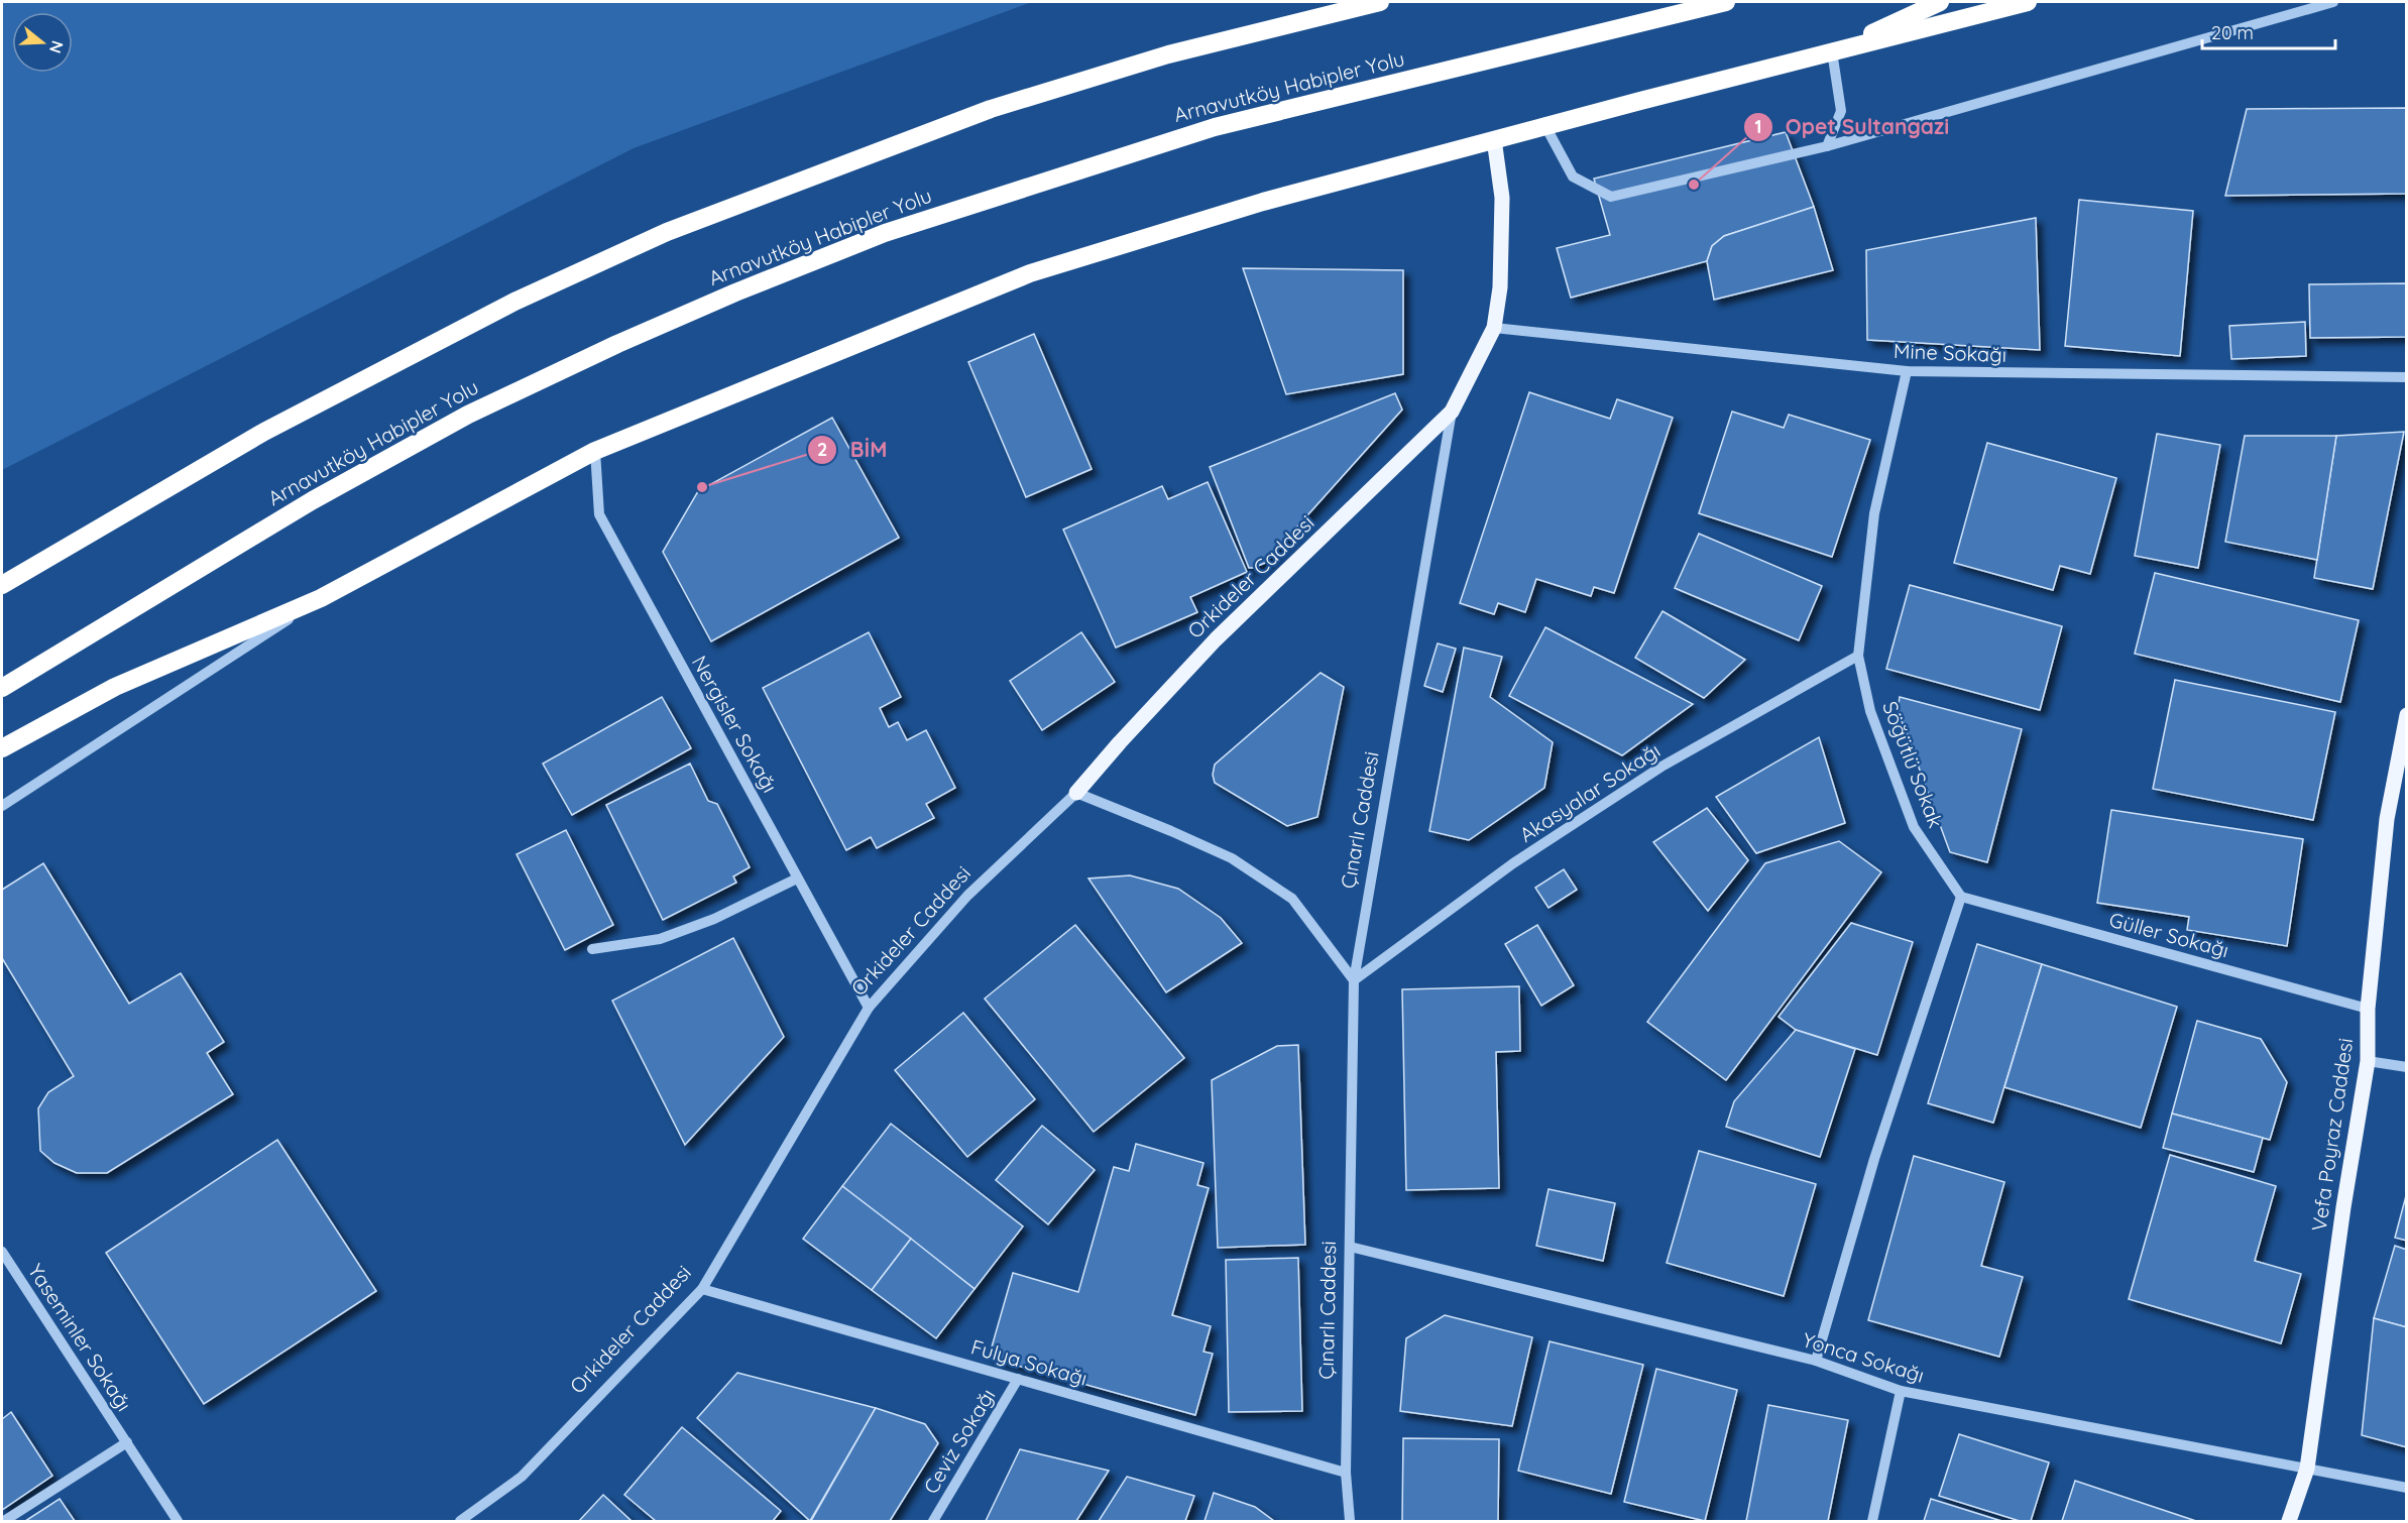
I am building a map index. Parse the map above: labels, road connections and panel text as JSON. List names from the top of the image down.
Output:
{
  "streets": {
    "highway": ["Arnavutköy Habipler Yolu"],
    "main road": ["Orkideler Caddesi", "Çınarlı Caddesi", "Vefa Poyraz Caddesi"],
    "street": [
      "Mine Sokağı",
      "Nergisler Sokağı",
      "Söğütlü Sokak",
      "Akasyalar Sokağı",
      "Güller Sokağı",
      "Yaseminler Sokağı",
      "Yonca Sokağı",
      "Fulya Sokağı",
      "Ceviz Sokağı"
    ]
  },
  "crossings": [
    ["Mine Sokağı", "Söğütlü Sokak"],
    ["Mine Sokağı", "Çınarlı Caddesi"],
    ["Orkideler Caddesi", "Nergisler Sokağı"],
    ["Orkideler Caddesi", "Çınarlı Caddesi"],
    ["Orkideler Caddesi", "Fulya Sokağı"],
    ["Söğütlü Sokak", "Akasyalar Sokağı"],
    ["Söğütlü Sokak", "Güller Sokağı"],
    ["Akasyalar Sokağı", "Çınarlı Caddesi"],
    ["Çınarlı Caddesi", "Yonca Sokağı"],
    ["Çınarlı Caddesi", "Fulya Sokağı"],
    ["Güller Sokağı", "Vefa Poyraz Caddesi"],
    ["Vefa Poyraz Caddesi", "Yonca Sokağı"],
    ["Fulya Sokağı", "Ceviz Sokağı"]
  ],
  "places": ["Opet Sultangazi", "BİM"],
  "scale_bar": "20 m",
  "north": "right"
}
